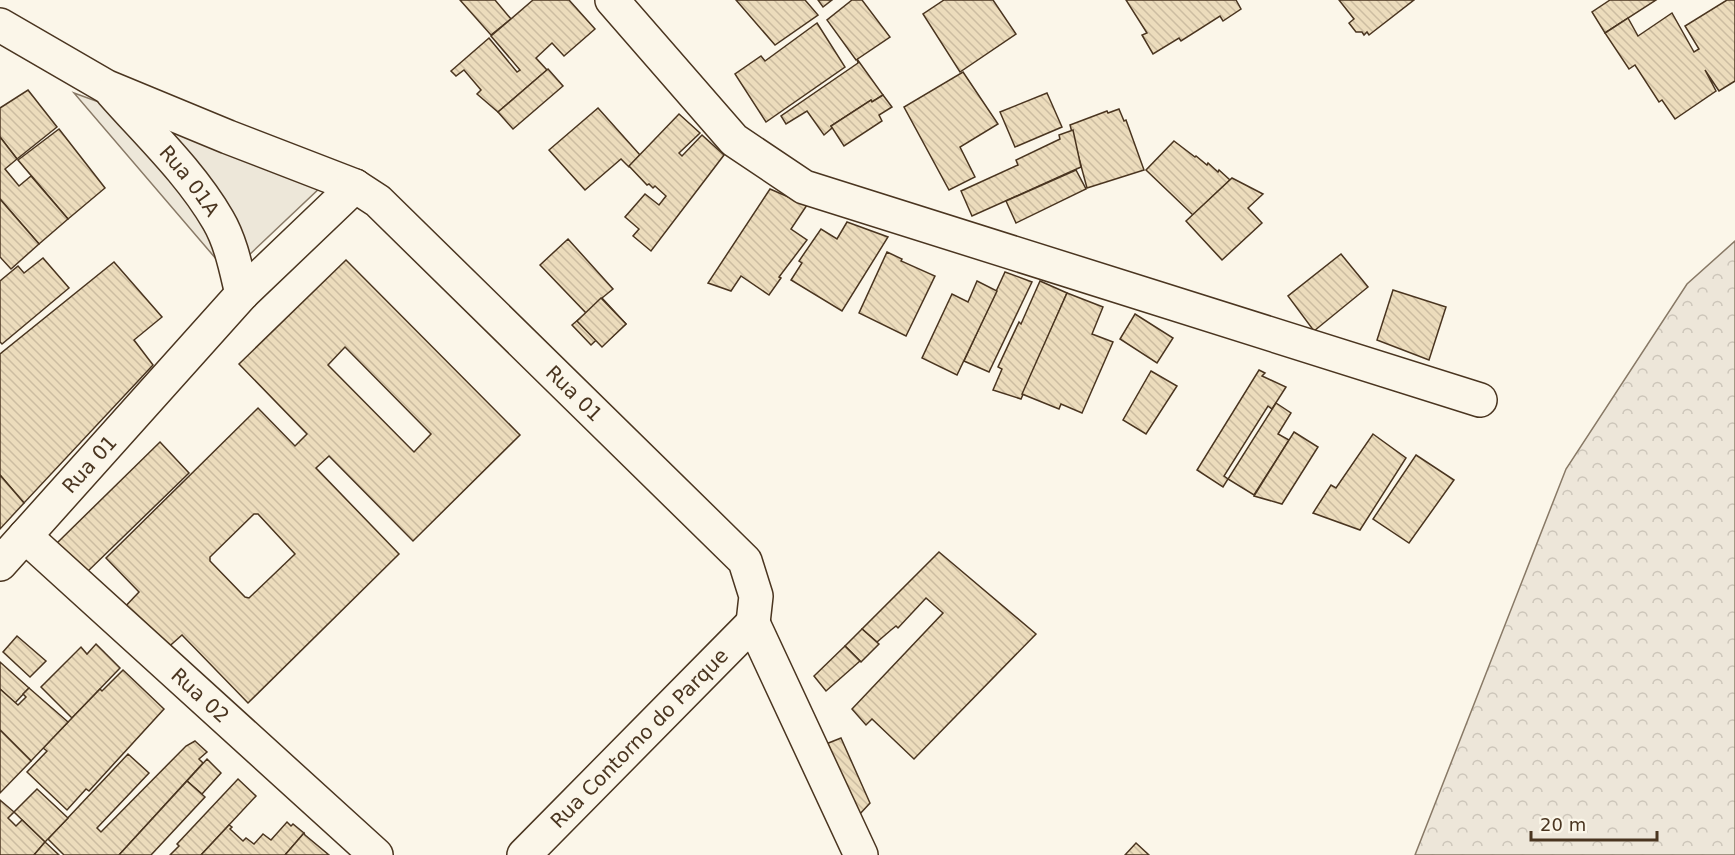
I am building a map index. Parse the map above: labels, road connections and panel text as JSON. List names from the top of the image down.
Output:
{
  "streets": {
    "street": [
      "Rua 01A",
      "Rua 01",
      "Rua 02",
      "Rua Contorno do Parque"
    ]
  },
  "crossings": [
    ["Rua 01A", "Rua 01"],
    ["Rua 01", "Rua 02"],
    ["Rua 01", "Rua Contorno do Parque"]
  ],
  "scale_bar": "20 m"
}
